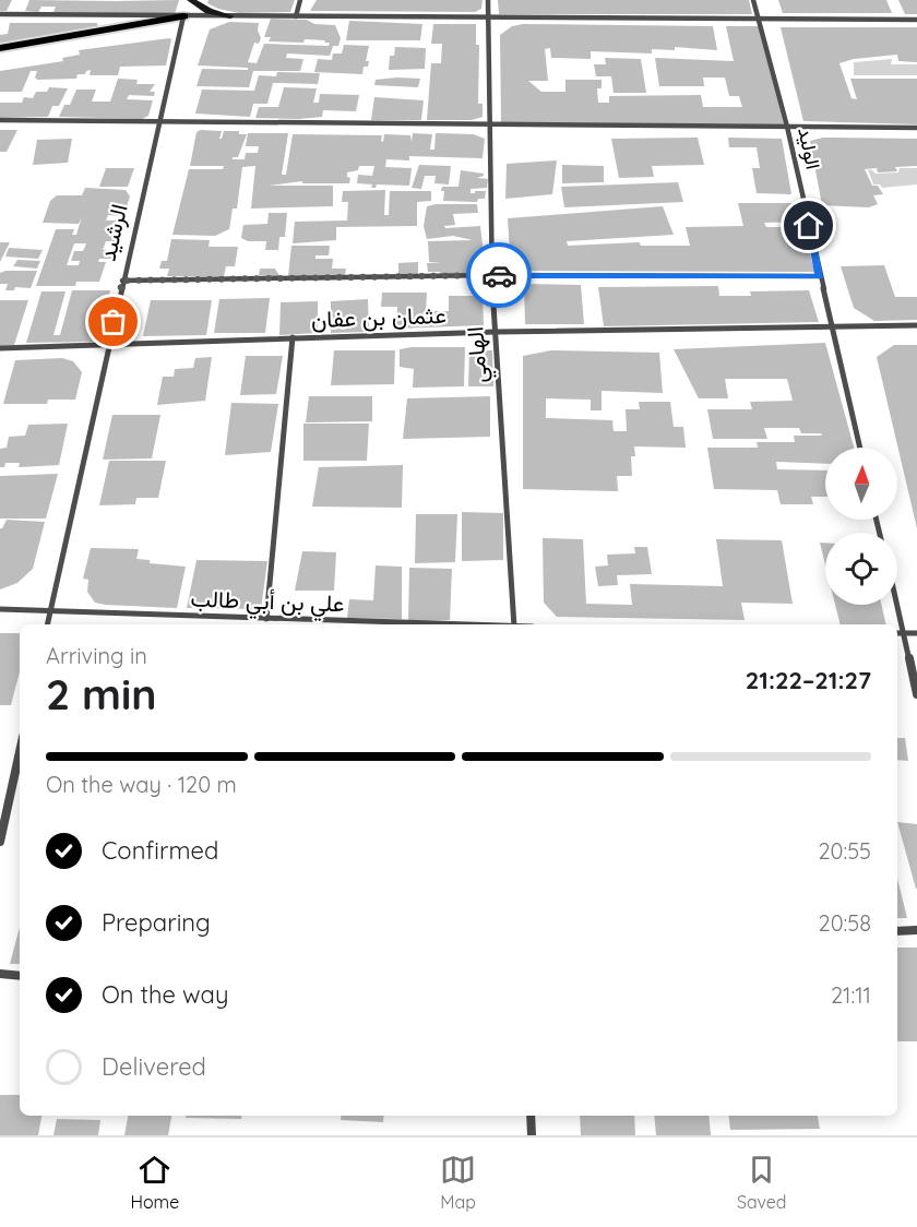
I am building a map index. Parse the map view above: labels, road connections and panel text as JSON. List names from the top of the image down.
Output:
{
  "streets": {
    "main road": ["الرشيد"],
    "street": [
      "الوليد",
      "عثمان بن عفان",
      "الهامي",
      "علي بن أبي طالب"
    ]
  },
  "crossings": [
    ["الوليد", "عثمان بن عفان"],
    ["الرشيد", "عثمان بن عفان"],
    ["الرشيد", "علي بن أبي طالب"],
    ["عثمان بن عفان", "الهامي"]
  ],
  "north": "top",
  "page": {
    "heading": ["2 min", "Arriving in", "21:22–21:27"],
    "bar": "On the way · 120 m",
    "list": [
      ["Confirmed", "20:55"],
      ["Preparing", "20:58"],
      ["On the way", "21:11"],
      "Delivered"
    ],
    "tabs": ["Home", "Map", "Saved"]
  }
}
